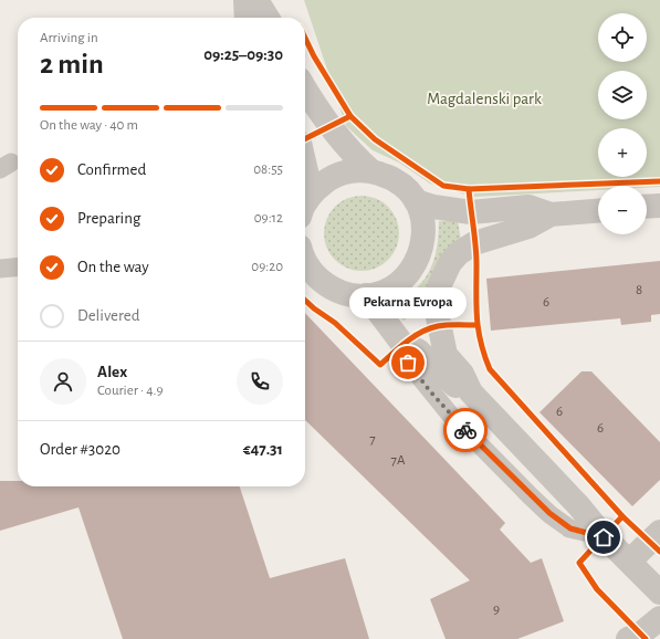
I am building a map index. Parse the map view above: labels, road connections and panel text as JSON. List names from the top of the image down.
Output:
{
  "parks": ["Magdalenski park"],
  "places": ["Pekarna Evropa"],
  "house_numbers": [
    "8",
    "6",
    "6",
    "6",
    "7",
    "7A",
    "9"
  ],
  "page": {
    "map_buttons": ["+", "−"],
    "heading": ["2 min", "Arriving in", "09:25–09:30"],
    "panel": [
      "Alex",
      "Courier · 4.9",
      "Order #3020",
      "€47.31"
    ],
    "bar": "On the way · 40 m",
    "list": [
      ["Confirmed", "08:55"],
      ["Preparing", "09:12"],
      ["On the way", "09:20"],
      "Delivered"
    ],
    "bubble": "Pekarna Evropa"
  }
}
